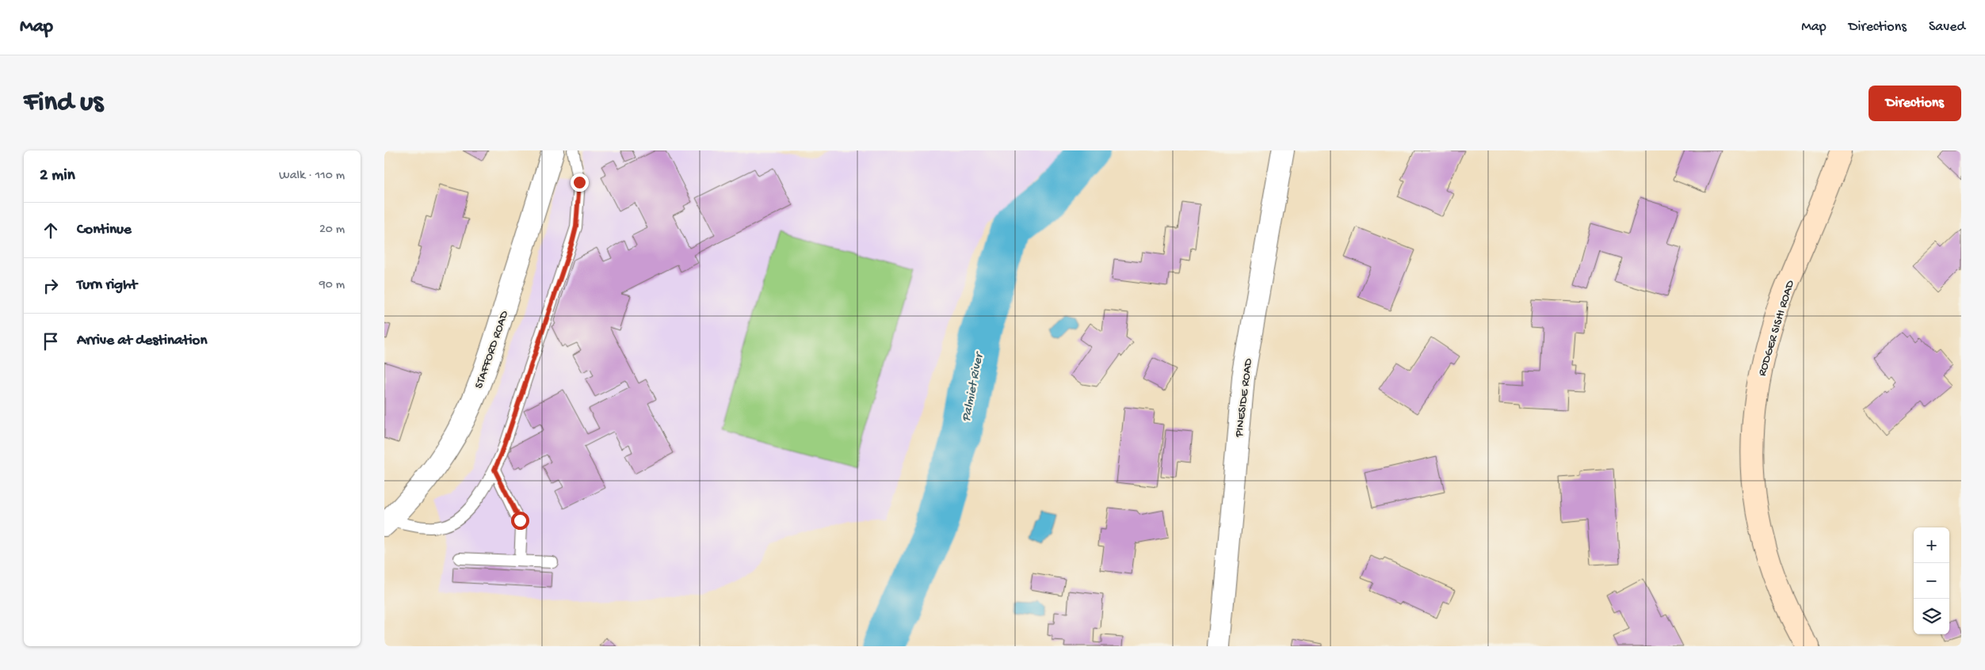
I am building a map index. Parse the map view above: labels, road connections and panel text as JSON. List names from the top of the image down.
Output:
{
  "streets": {
    "main road": ["RODGER SISHI ROAD"],
    "street": ["STAFFORD ROAD", "PINESIDE ROAD"]
  },
  "water": ["Palmiet River"],
  "page": {
    "header": "Map",
    "nav": ["Map", "Directions", "Saved"],
    "buttons": "Directions",
    "title": "Find us",
    "heading": ["2 min", "Walk · 110 m"],
    "list": [
      ["Continue", "20 m"],
      ["Turn right", "90 m"],
      "Arrive at destination"
    ],
    "map_buttons": ["+", "−"]
  }
}
